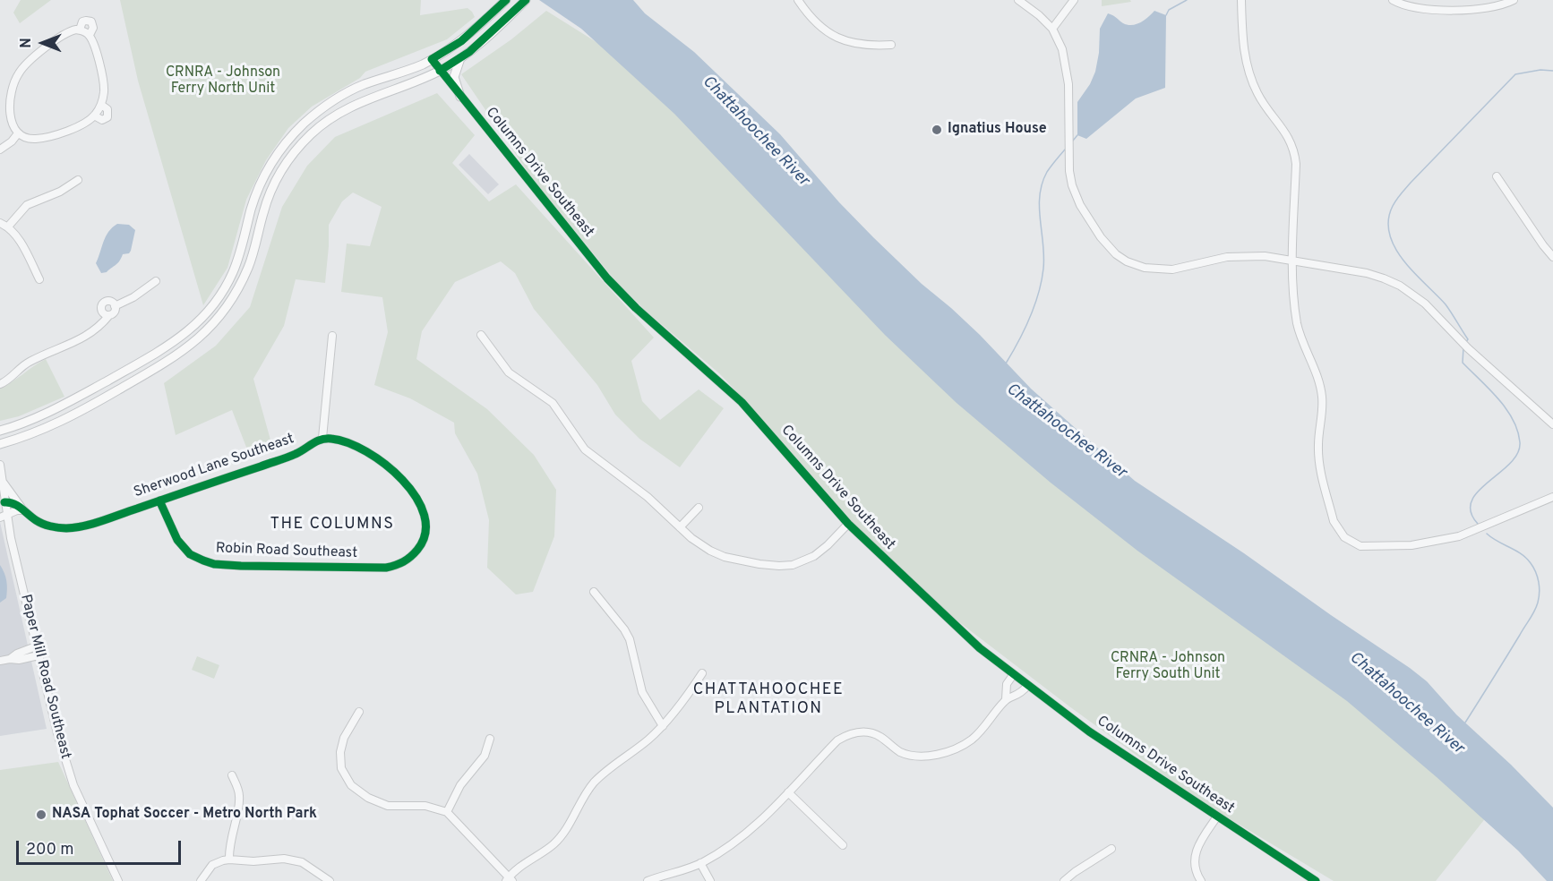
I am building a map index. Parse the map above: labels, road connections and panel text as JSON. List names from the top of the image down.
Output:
{
  "streets": {
    "street": [
      "Columns Drive Southeast",
      "Sherwood Lane Southeast",
      "Robin Road Southeast",
      "Paper Mill Road Southeast"
    ]
  },
  "crossings": [
    ["Sherwood Lane Southeast", "Robin Road Southeast"],
    ["Sherwood Lane Southeast", "Paper Mill Road Southeast"]
  ],
  "districts": ["THE COLUMNS", "CHATTAHOOCHEE PLANTATION"],
  "water": ["Chattahoochee River"],
  "parks": ["CRNRA - Johnson Ferry North Unit", "CRNRA - Johnson Ferry South Unit"],
  "places": ["Ignatius House", "NASA Tophat Soccer - Metro North Park"],
  "scale_bar": "200 m",
  "north": "left"
}
